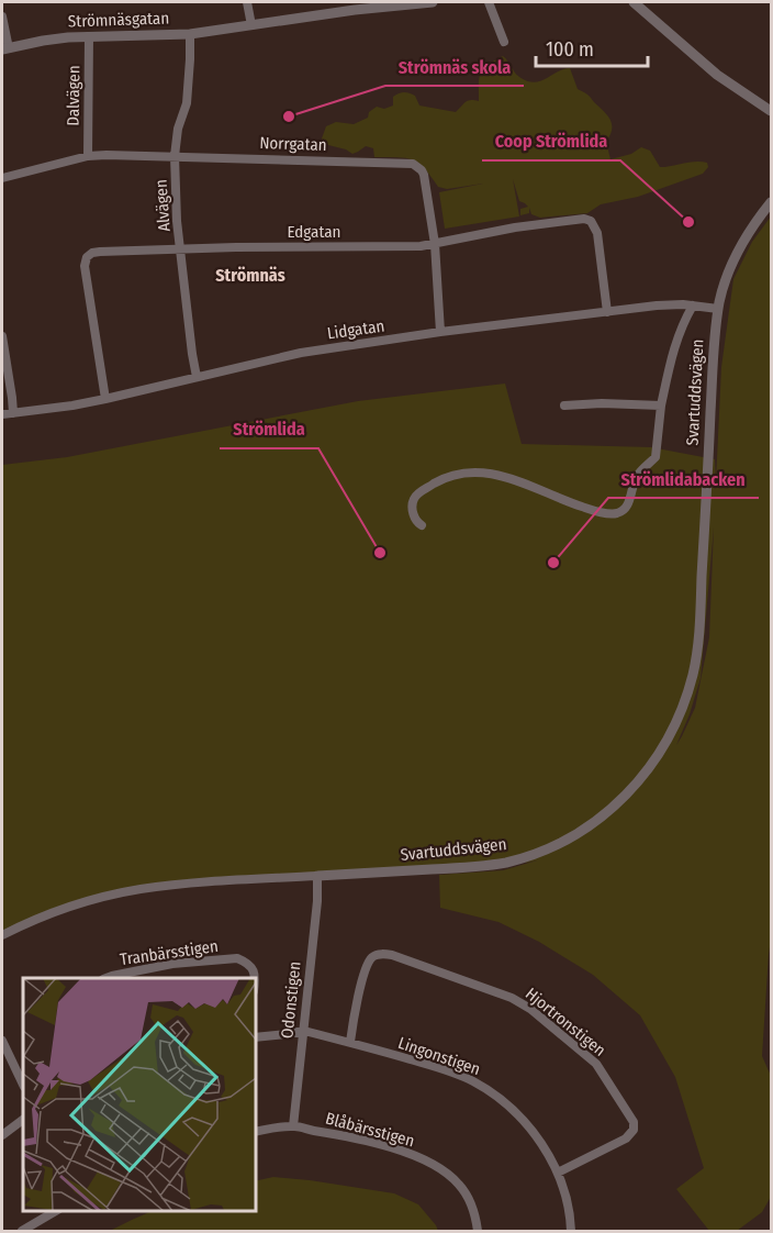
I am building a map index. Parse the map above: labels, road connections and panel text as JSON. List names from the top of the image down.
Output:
{
  "streets": {
    "street": [
      "Strömnäsgatan",
      "Dalvägen",
      "Norrgatan",
      "Alvägen",
      "Edgatan",
      "Lidgatan",
      "Svartuddsvägen",
      "Tranbärsstigen",
      "Odonstigen",
      "Hjortronstigen",
      "Lingonstigen",
      "Blåbärsstigen"
    ]
  },
  "crossings": [
    ["Strömnäsgatan", "Dalvägen"],
    ["Strömnäsgatan", "Alvägen"],
    ["Dalvägen", "Norrgatan"],
    ["Norrgatan", "Alvägen"],
    ["Norrgatan", "Edgatan"],
    ["Norrgatan", "Lidgatan"],
    ["Alvägen", "Edgatan"],
    ["Alvägen", "Lidgatan"],
    ["Edgatan", "Lidgatan"],
    ["Lidgatan", "Svartuddsvägen"],
    ["Svartuddsvägen", "Odonstigen"],
    ["Odonstigen", "Lingonstigen"],
    ["Odonstigen", "Blåbärsstigen"],
    ["Hjortronstigen", "Lingonstigen"]
  ],
  "districts": ["Strömnäs"],
  "places": [
    "Strömnäs skola",
    "Coop Strömlida",
    "Strömlida",
    "Strömlidabacken"
  ],
  "scale_bar": "100 m"
}
